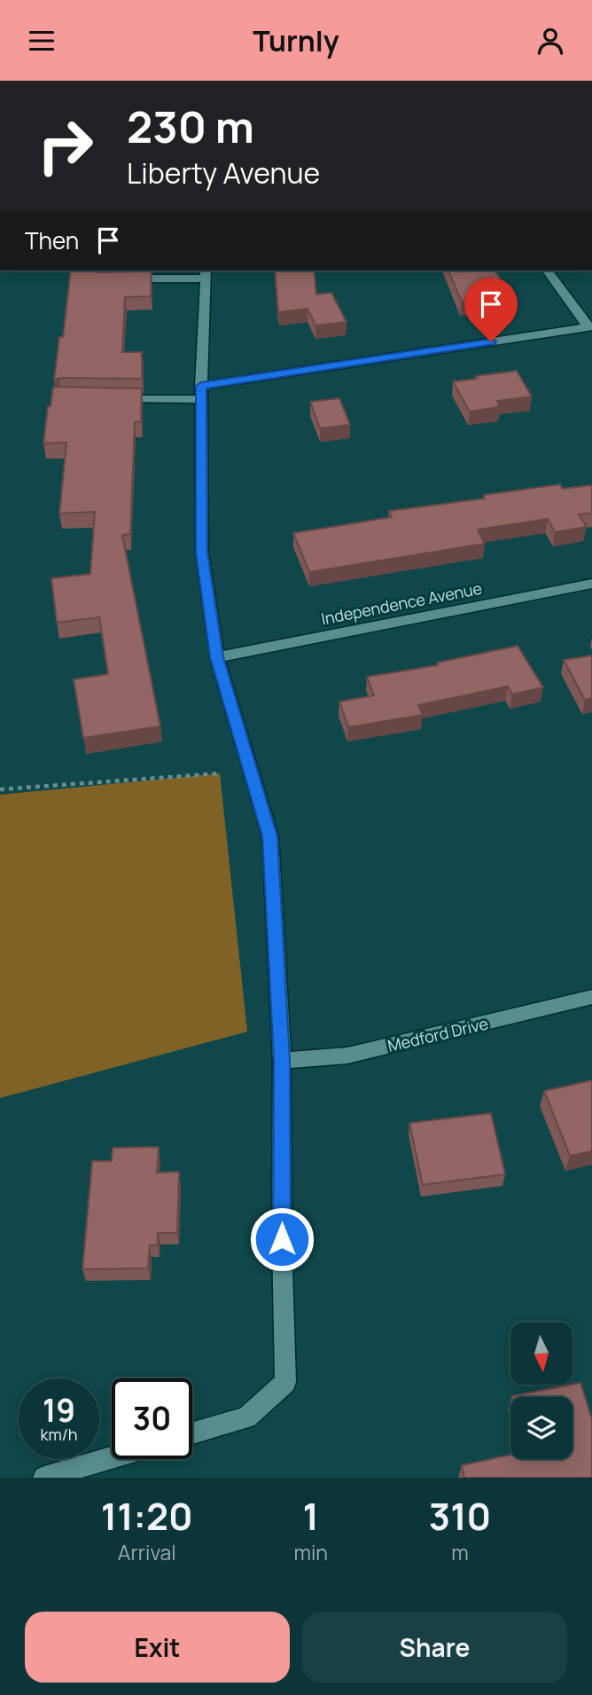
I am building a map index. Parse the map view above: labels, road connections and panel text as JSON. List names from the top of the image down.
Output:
{
  "streets": {
    "street": ["Independence Avenue", "Medford Drive"]
  },
  "north": "bottom",
  "page": {
    "header": "Turnly",
    "turn": ["230 m", "Liberty Avenue"],
    "then": "Then",
    "speed": "19 km/h",
    "limit": "30",
    "eta": [
      "11:20",
      "Arrival",
      "1",
      "min",
      "310",
      "m"
    ],
    "buttons": ["Exit", "Share"]
  }
}
